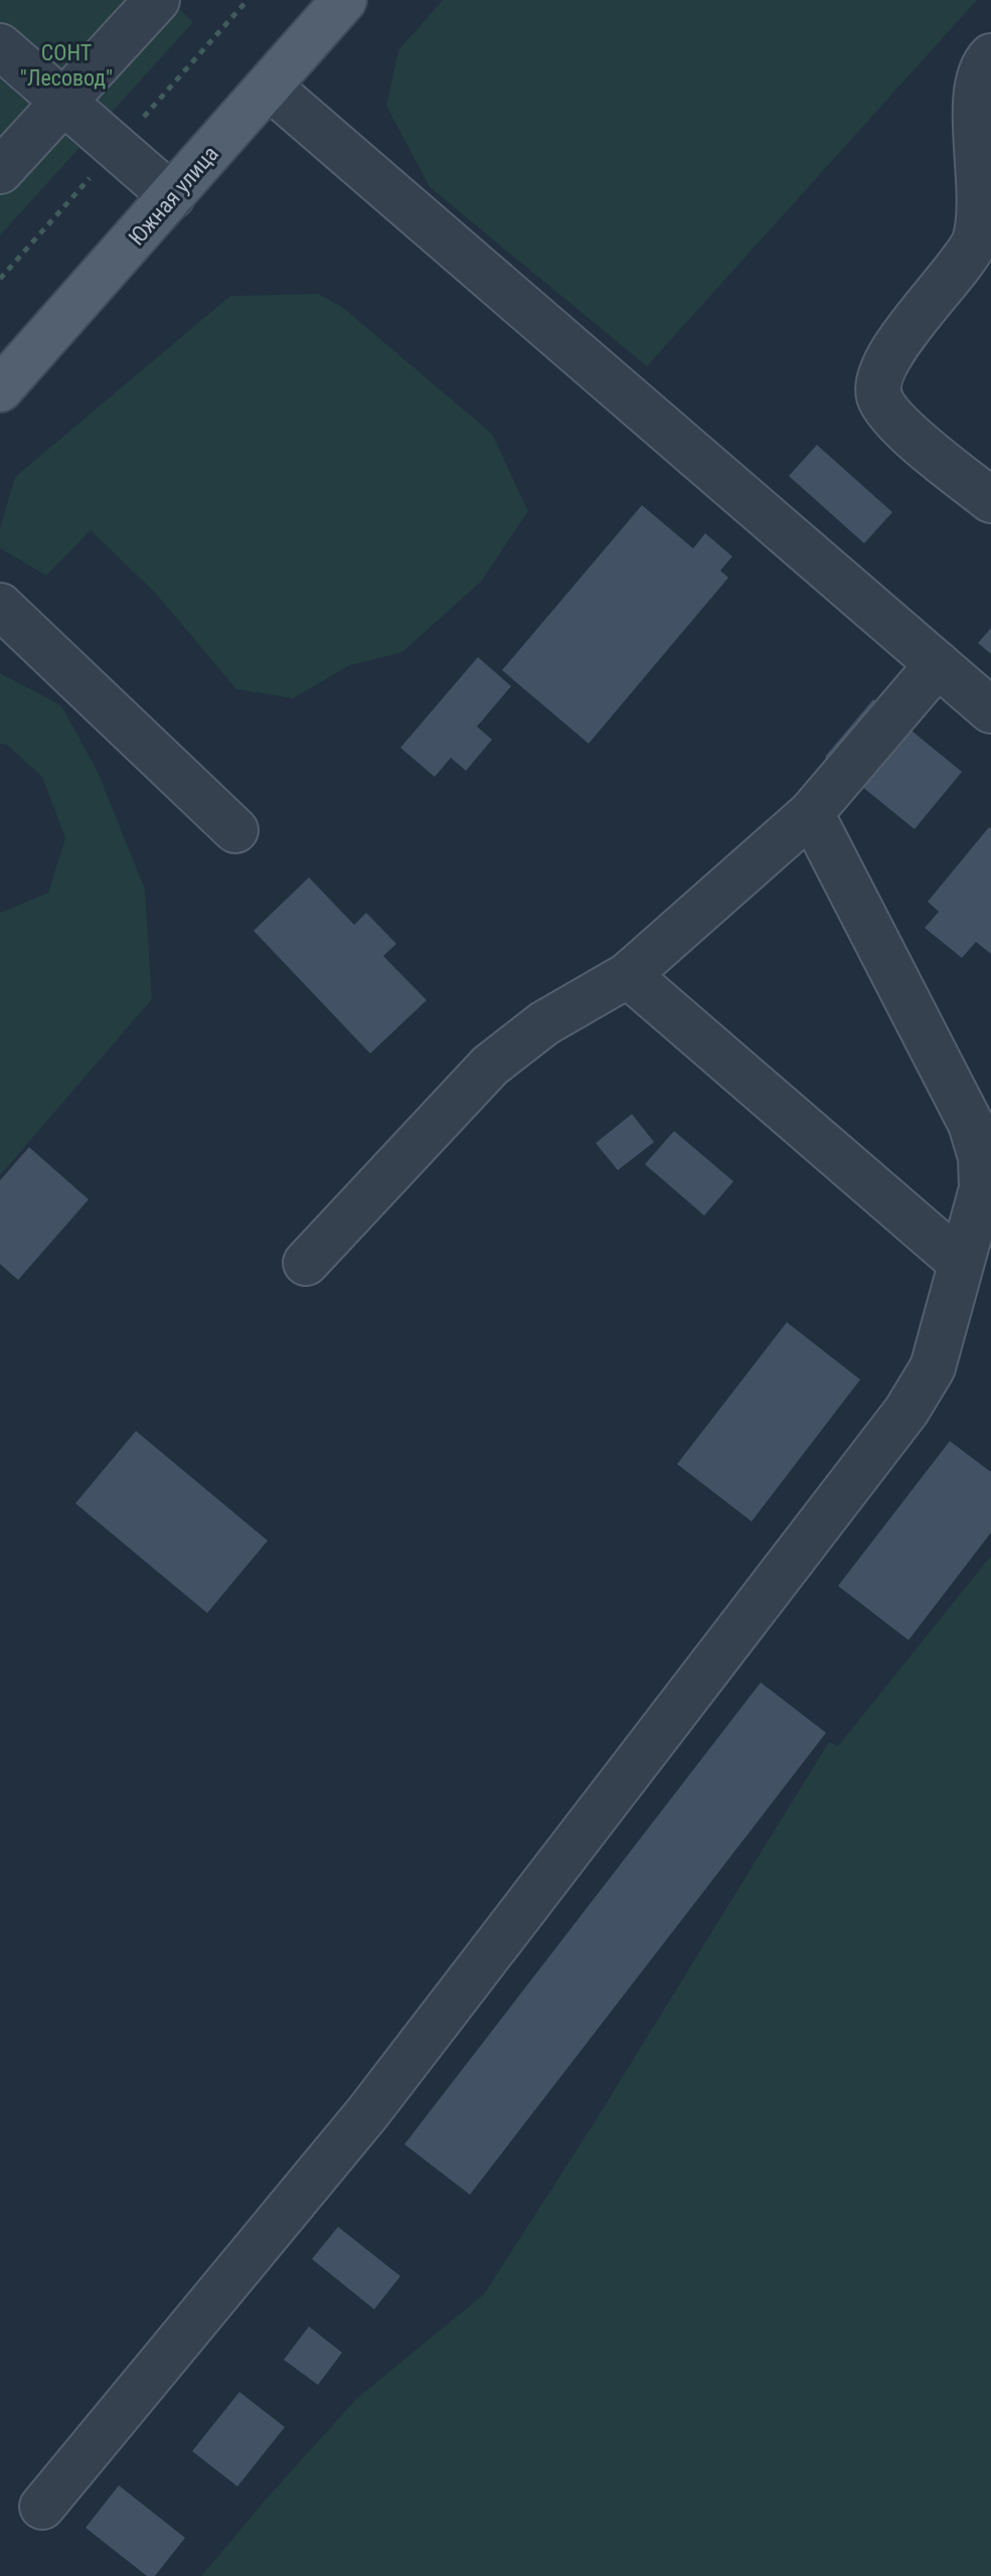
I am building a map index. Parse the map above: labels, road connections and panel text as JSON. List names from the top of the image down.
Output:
{
  "streets": {
    "main road": ["Южная улица"]
  },
  "parks": ["СОНТ \"Лесовод\""]
}
